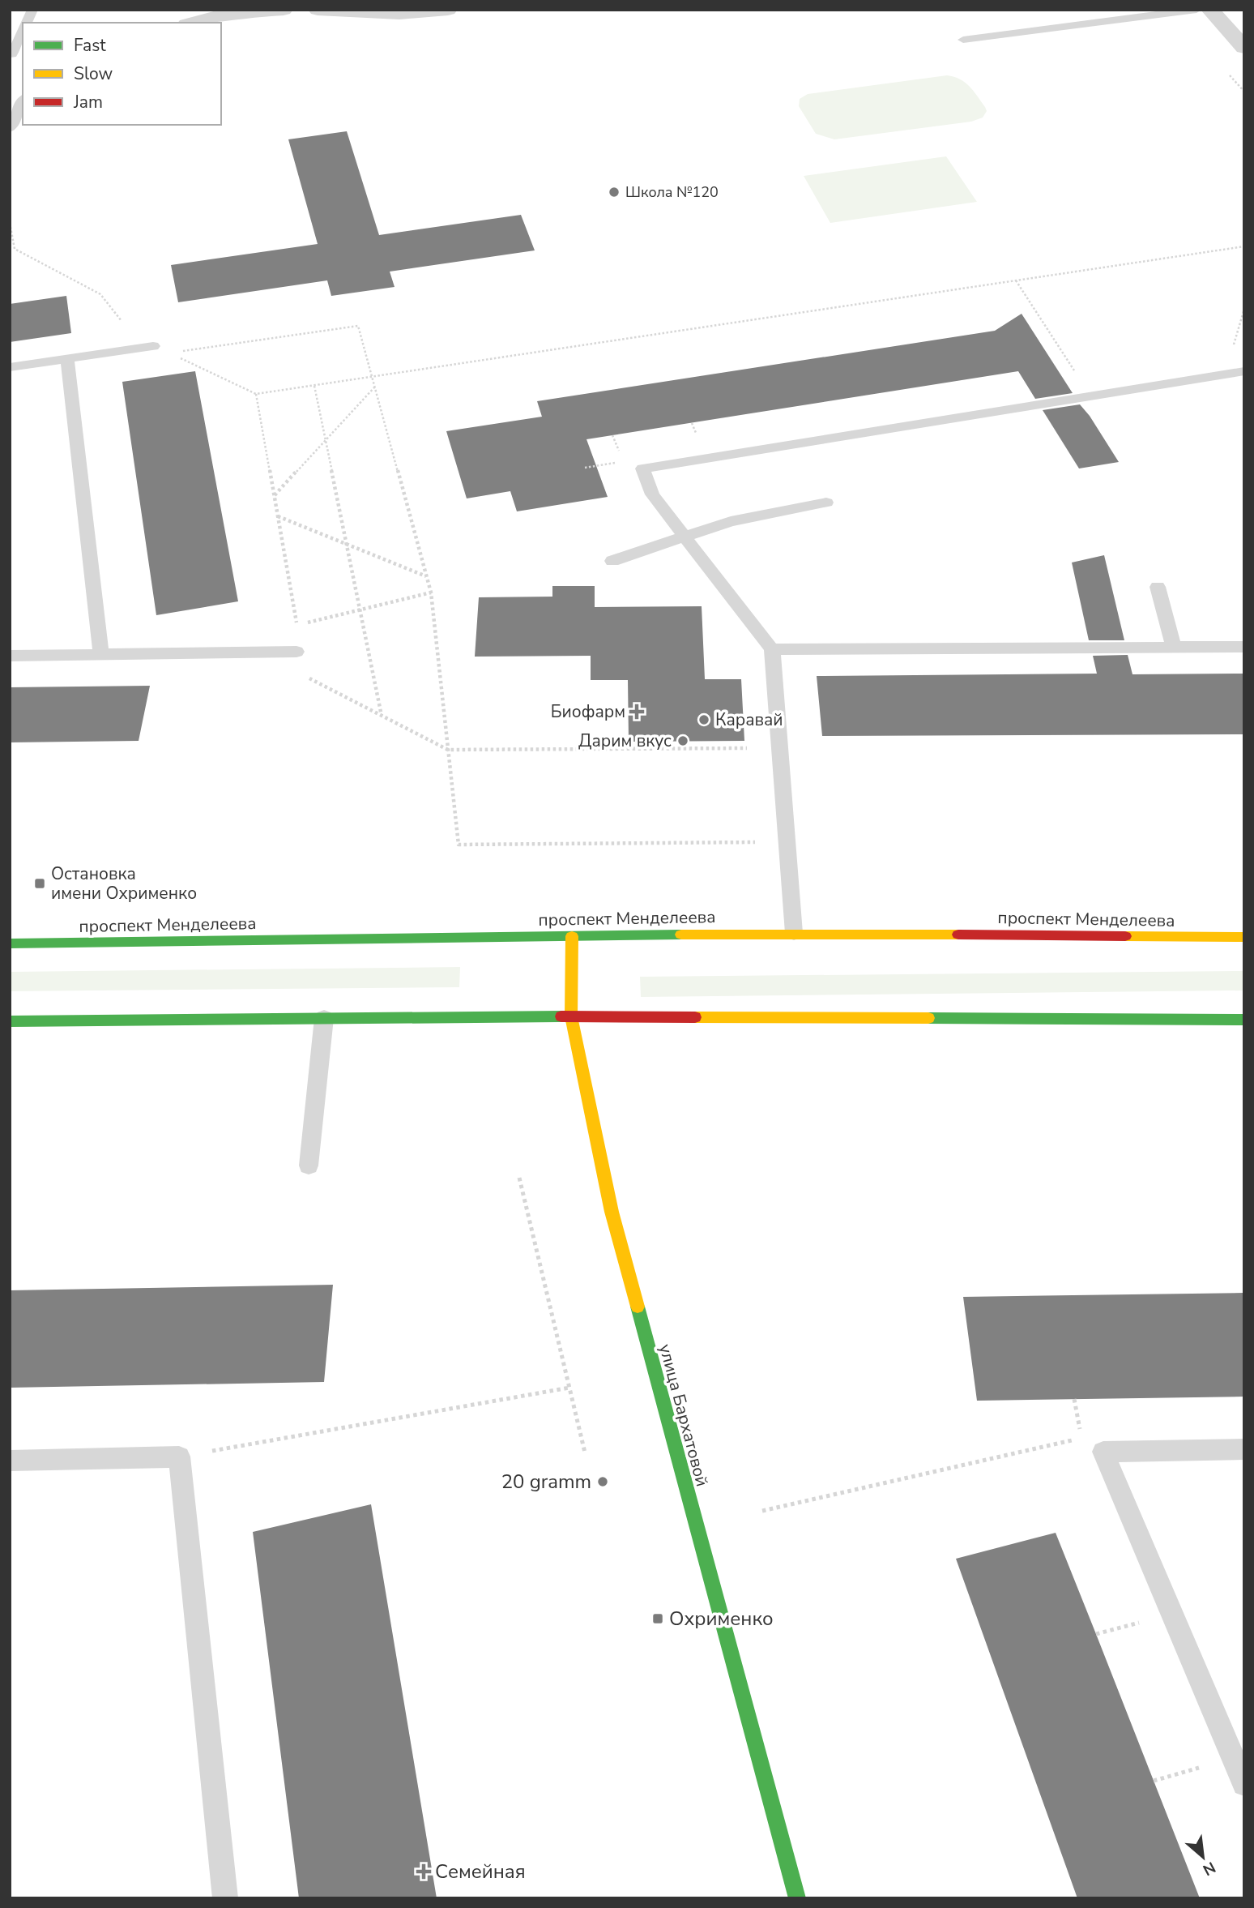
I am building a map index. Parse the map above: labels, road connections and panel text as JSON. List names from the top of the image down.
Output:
{
  "streets": {
    "main road": ["проспект Менделеева", "улица Бархатовой"]
  },
  "crossings": [
    ["проспект Менделеева", "улица Бархатовой"]
  ],
  "places": {
    "other": [
      "Школа №120",
      "Каравай",
      "Дарим вкус",
      "20 gramm"
    ],
    "health": ["Биофарм", "Семейная"],
    "transit": ["Остановка имени Охрименко", "Охрименко"]
  },
  "legend": ["Fast", "Slow", "Jam"],
  "north": "bottom right"
}
